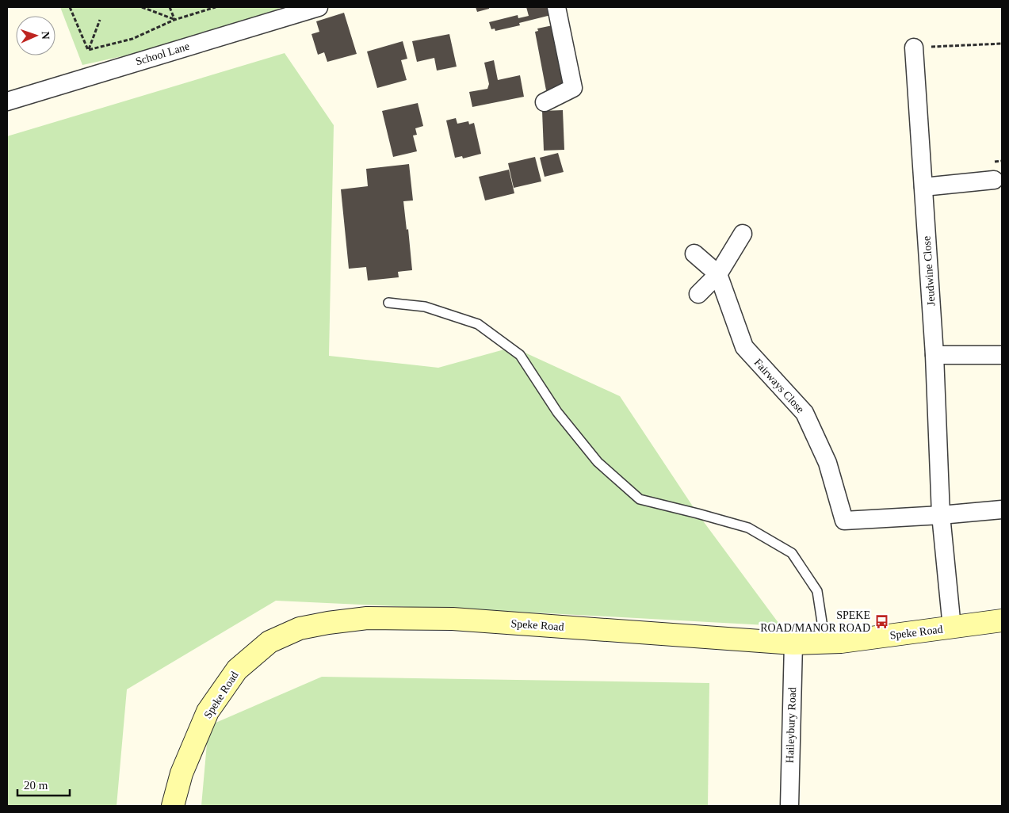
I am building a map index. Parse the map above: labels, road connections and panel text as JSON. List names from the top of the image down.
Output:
{
  "streets": {
    "street": [
      "School Lane",
      "Jeudwine Close",
      "Fairways Close",
      "Speke Road",
      "Haileybury Road"
    ]
  },
  "crossings": [
    ["Jeudwine Close", "Fairways Close"],
    ["Jeudwine Close", "Speke Road"],
    ["Speke Road", "Haileybury Road"]
  ],
  "places": {
    "bus stop": ["SPEKE ROAD/MANOR ROAD"]
  },
  "scale_bar": "20 m",
  "north": "right"
}
